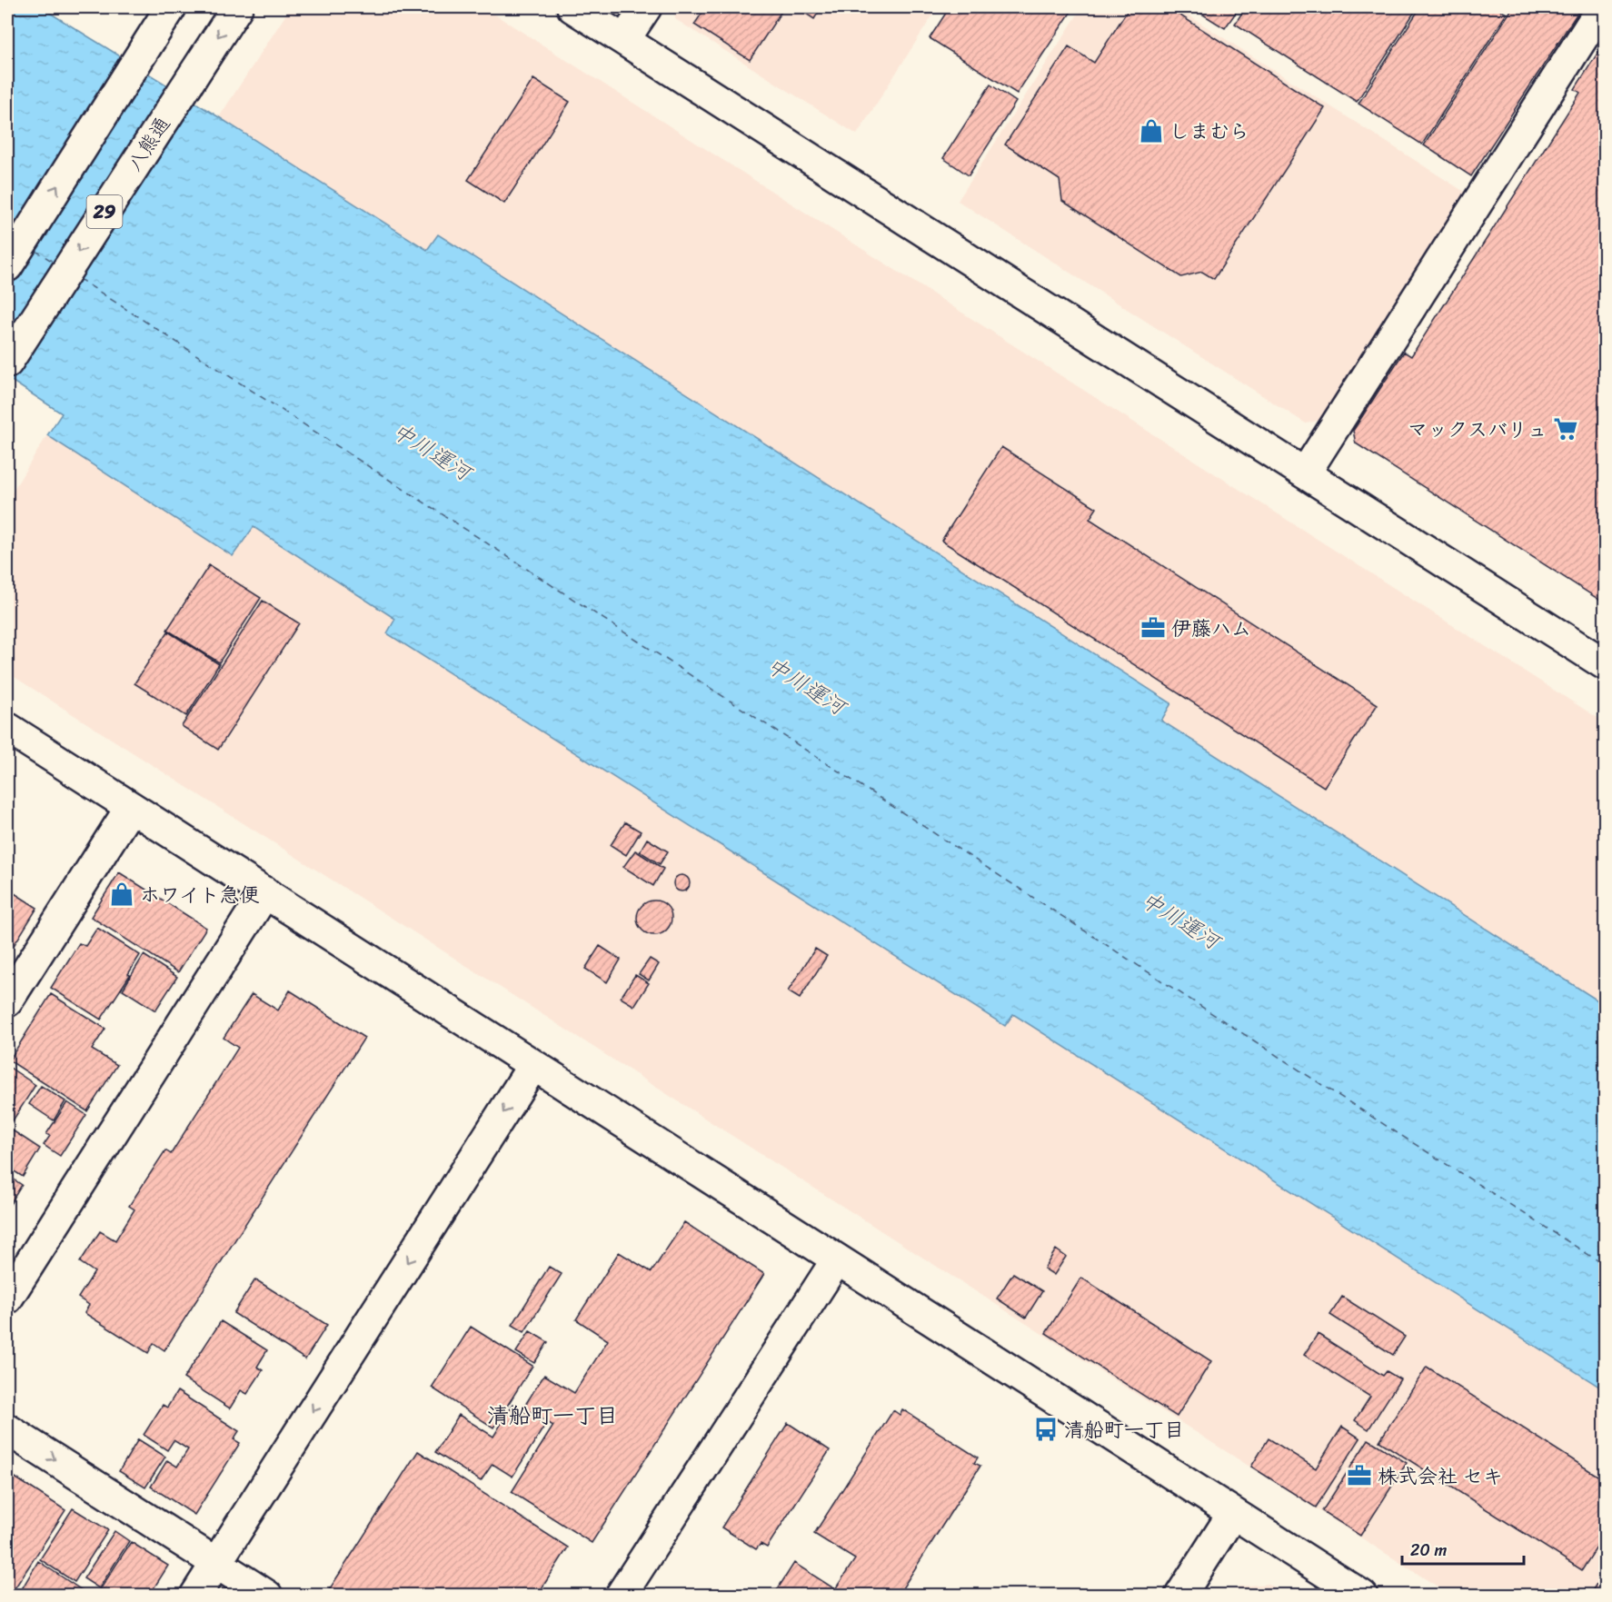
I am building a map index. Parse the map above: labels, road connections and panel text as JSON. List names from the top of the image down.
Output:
{
  "streets": {
    "street": ["八熊通", "29"]
  },
  "districts": ["清船町一丁目"],
  "water": ["中川運河"],
  "places": {
    "shop": ["しまむら", "ホワイト急便"],
    "supermarket": ["マックスバリュ"],
    "office": ["伊藤ハム", "株式会社 セキ"],
    "bus stop": ["清船町一丁目"]
  },
  "scale_bar": "20 m"
}
